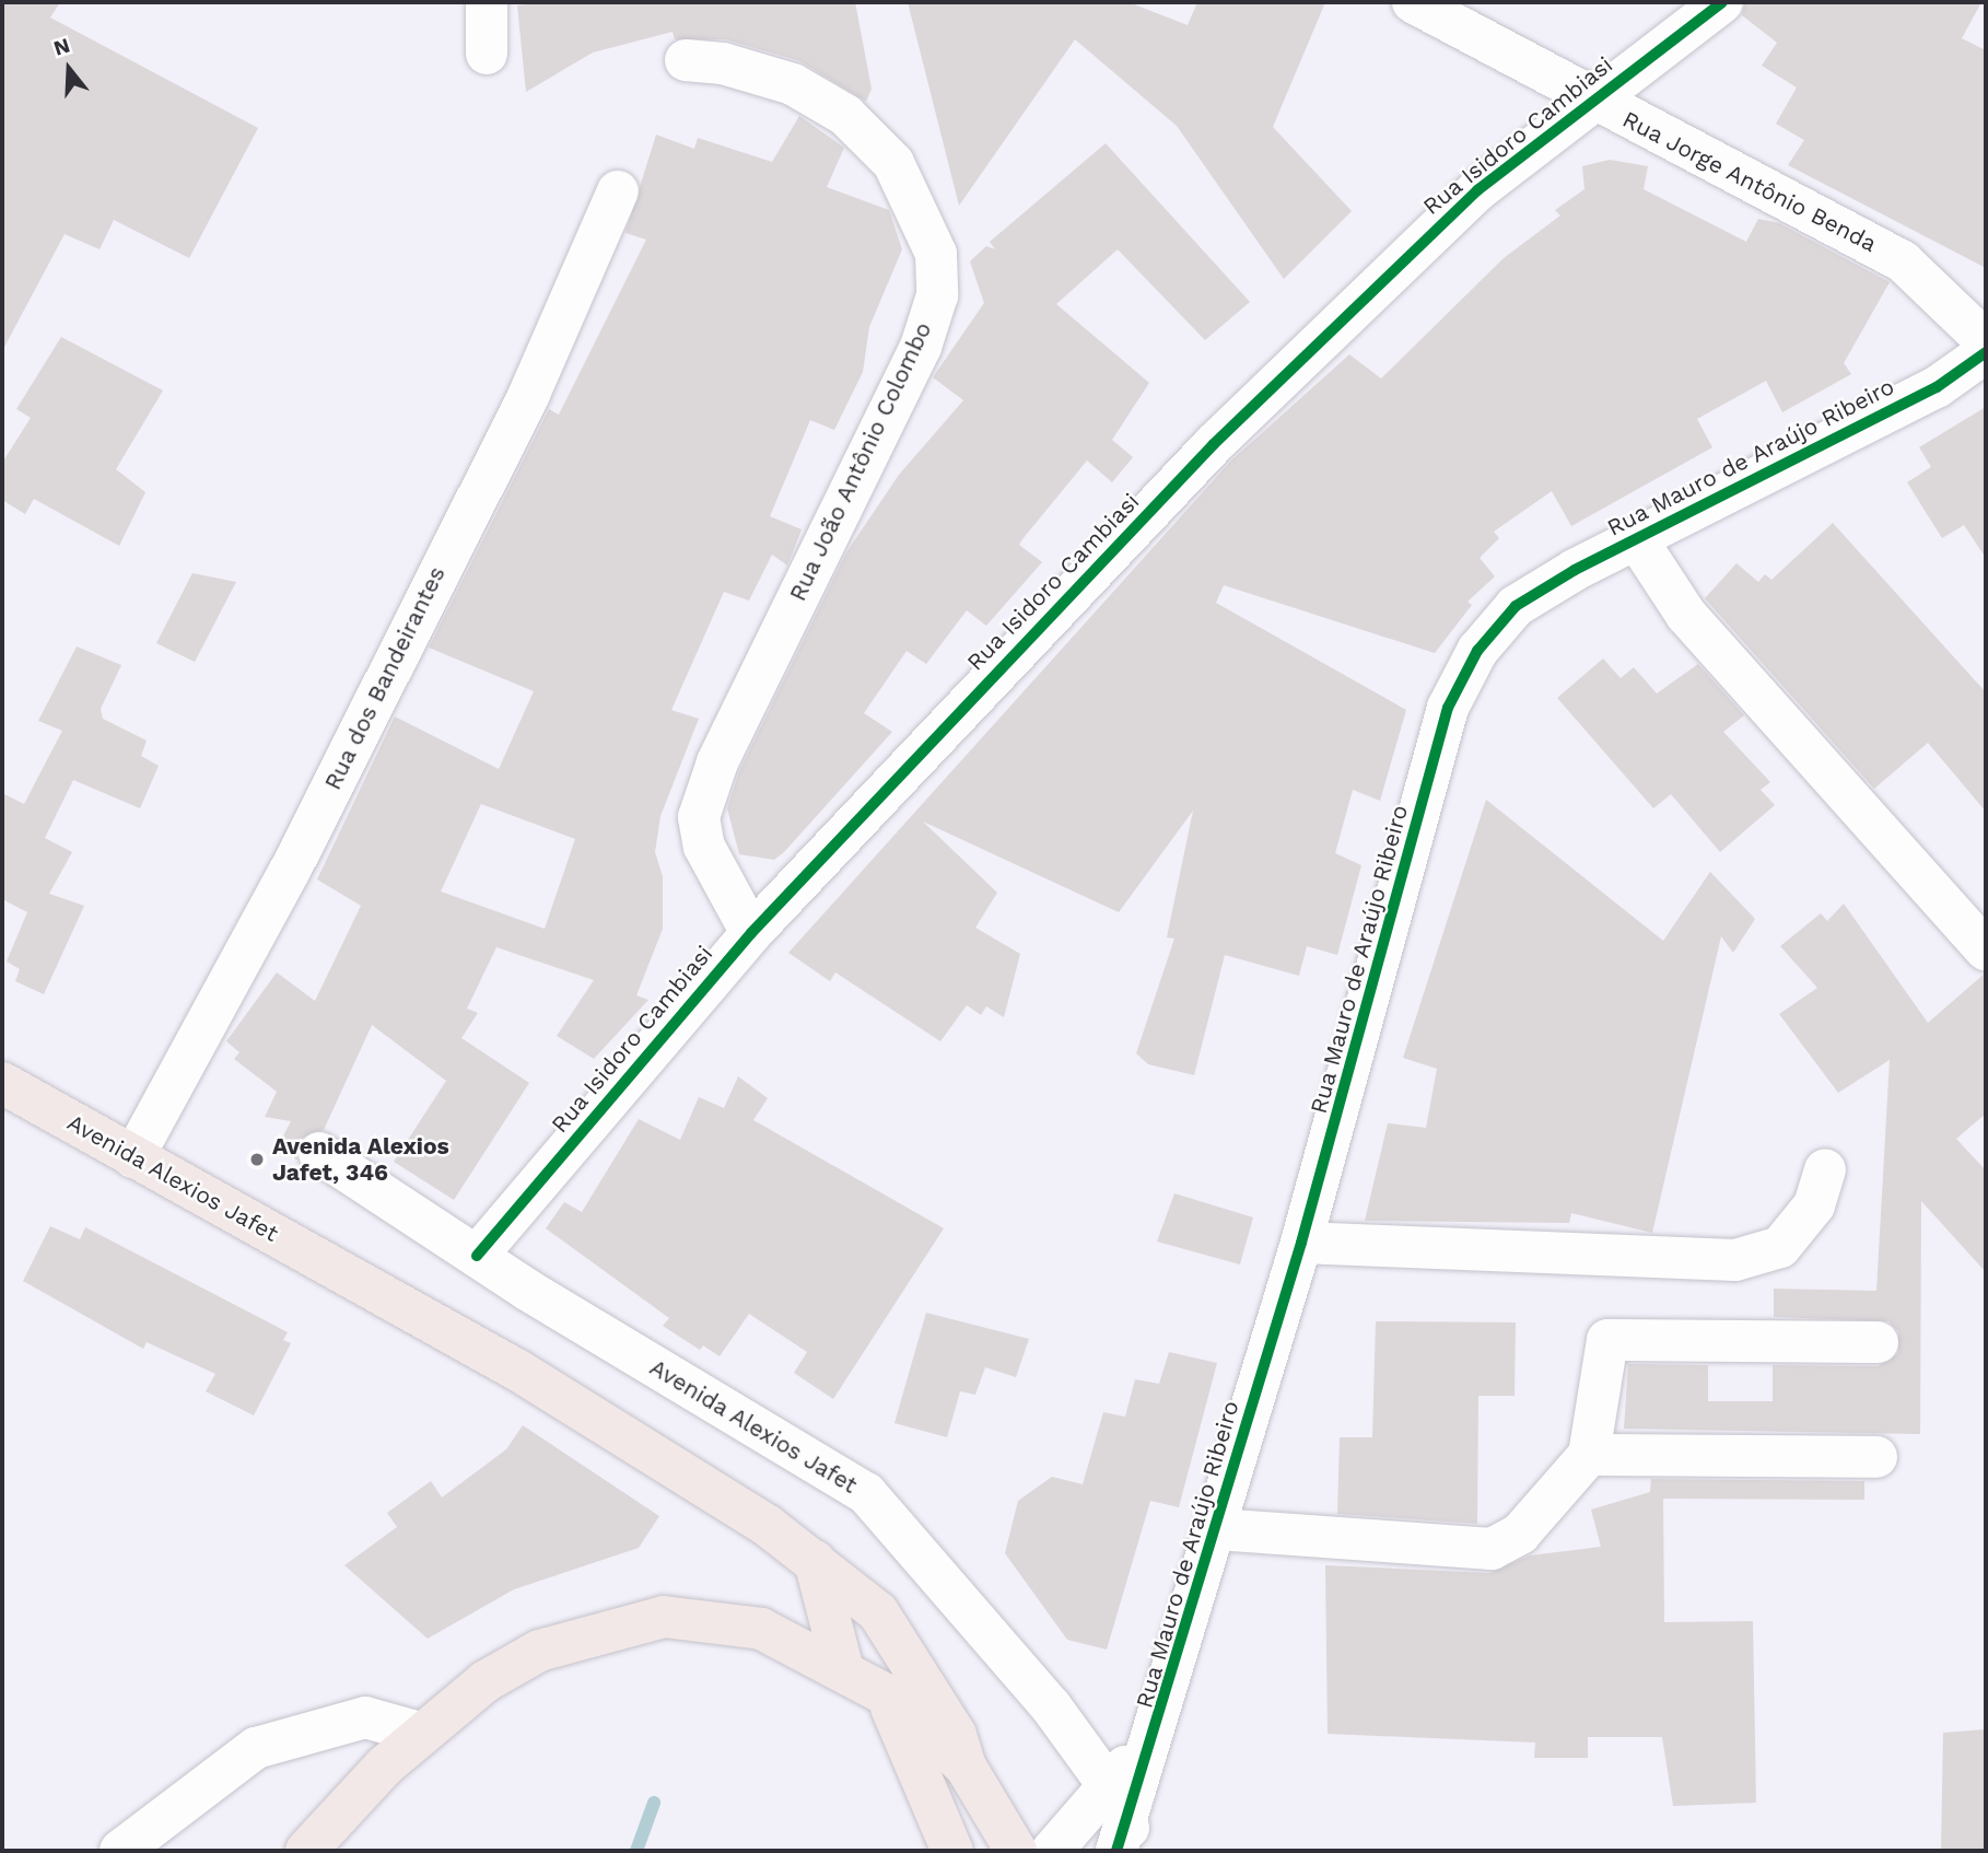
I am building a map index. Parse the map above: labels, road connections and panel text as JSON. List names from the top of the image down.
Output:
{
  "streets": {
    "main road": ["Avenida Alexios Jafet"],
    "street": [
      "Rua Isidoro Cambiasi",
      "Rua Jorge Antônio Benda",
      "Rua Mauro de Araújo Ribeiro",
      "Rua João Antônio Colombo",
      "Rua dos Bandeirantes"
    ]
  },
  "crossings": [
    ["Rua Isidoro Cambiasi", "Rua Jorge Antônio Benda"],
    ["Rua Isidoro Cambiasi", "Rua João Antônio Colombo"],
    ["Rua Isidoro Cambiasi", "Avenida Alexios Jafet"],
    ["Rua Mauro de Araújo Ribeiro", "Avenida Alexios Jafet"],
    ["Rua dos Bandeirantes", "Avenida Alexios Jafet"]
  ],
  "places": ["Avenida Alexios Jafet, 346"],
  "north": "top"
}
